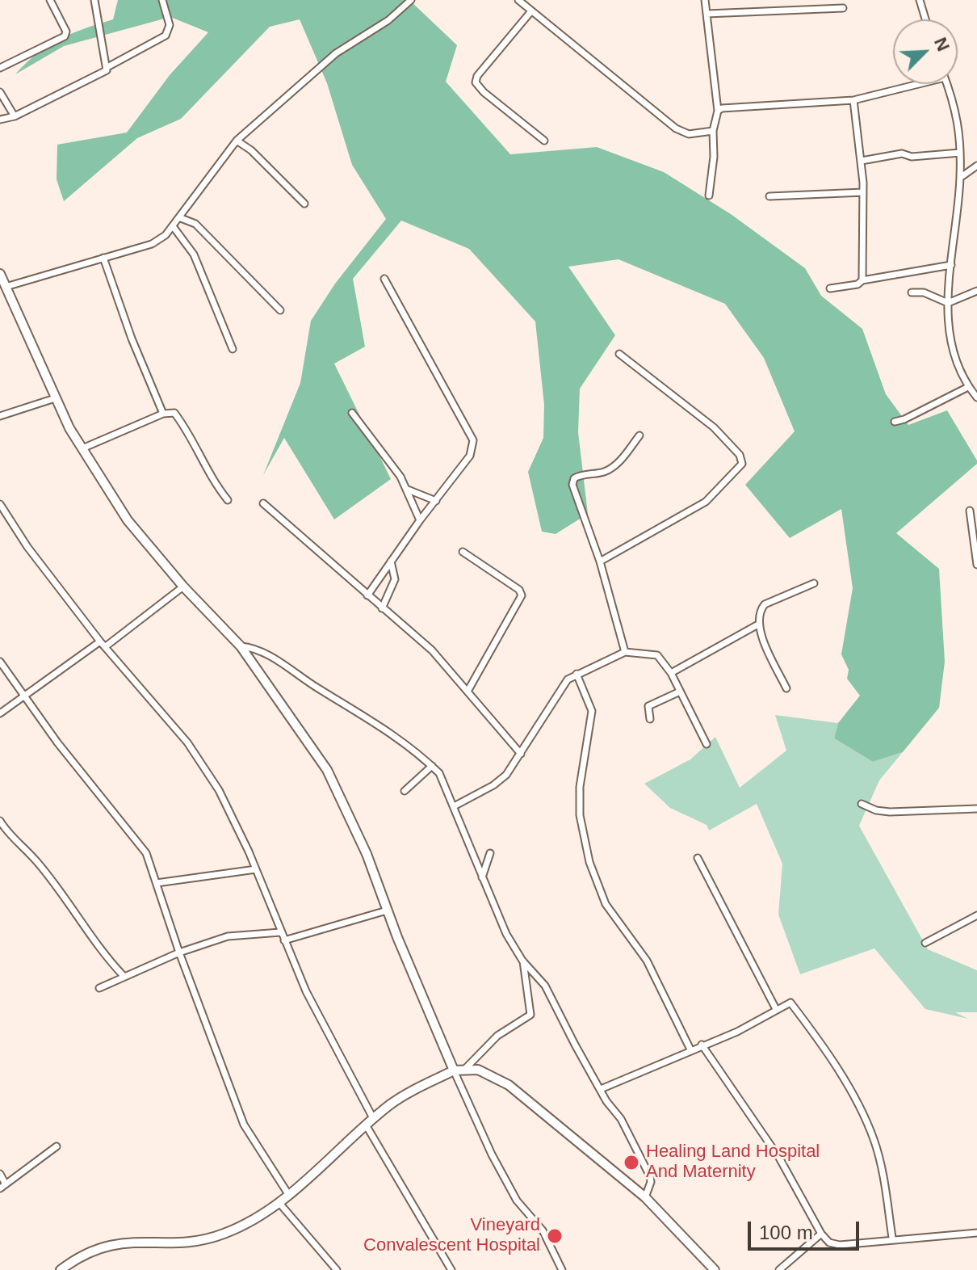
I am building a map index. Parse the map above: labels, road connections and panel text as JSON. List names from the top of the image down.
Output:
{
  "places": ["Healing Land Hospital And Maternity", "Vineyard Convalescent Hospital"],
  "scale_bar": "100 m",
  "north": "top right"
}
